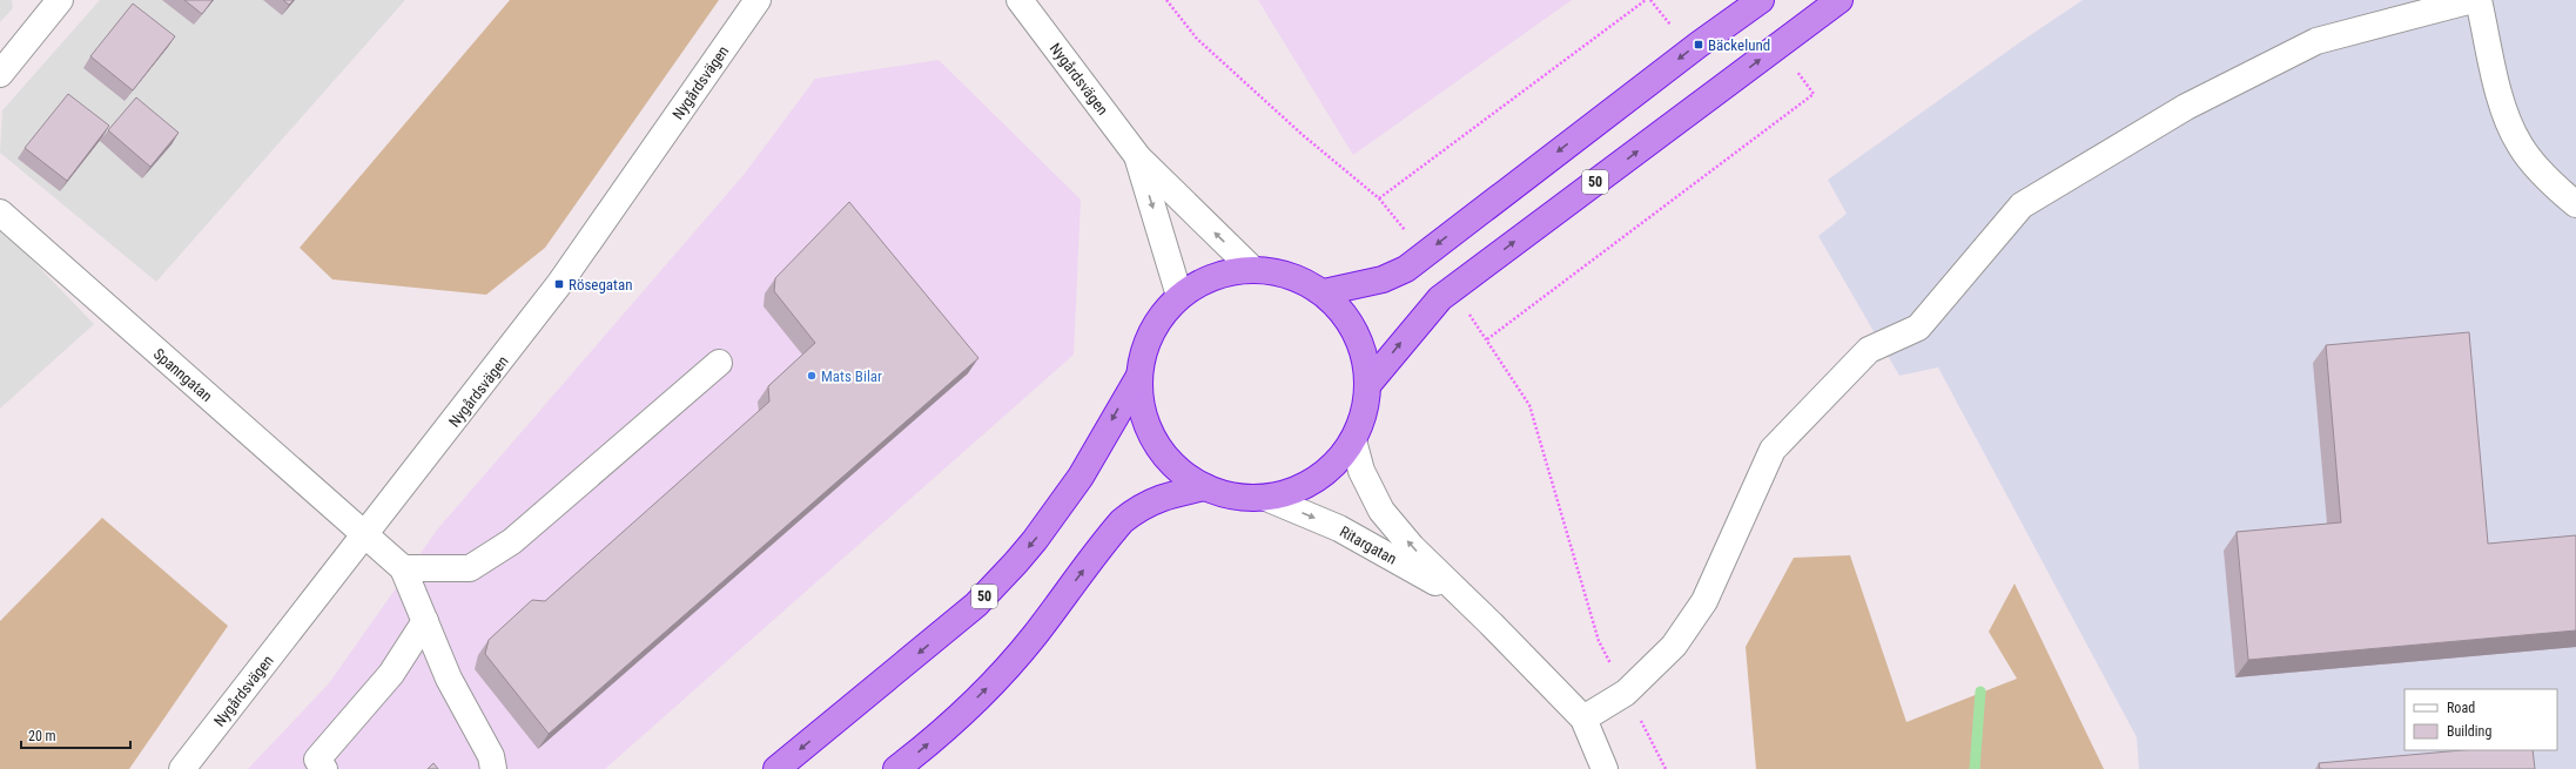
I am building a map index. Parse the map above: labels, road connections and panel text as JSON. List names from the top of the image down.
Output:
{
  "streets": {
    "highway": ["50"],
    "street": ["Nygårdsvägen", "Spanngatan", "Ritargatan"]
  },
  "crossings": [
    ["Nygårdsvägen", "Spanngatan"]
  ],
  "places": {
    "transit": ["Bäckelund", "Rösegatan"],
    "other": ["Mats Bilar"]
  },
  "legend": ["Road", "Building"],
  "scale_bar": "20 m"
}
